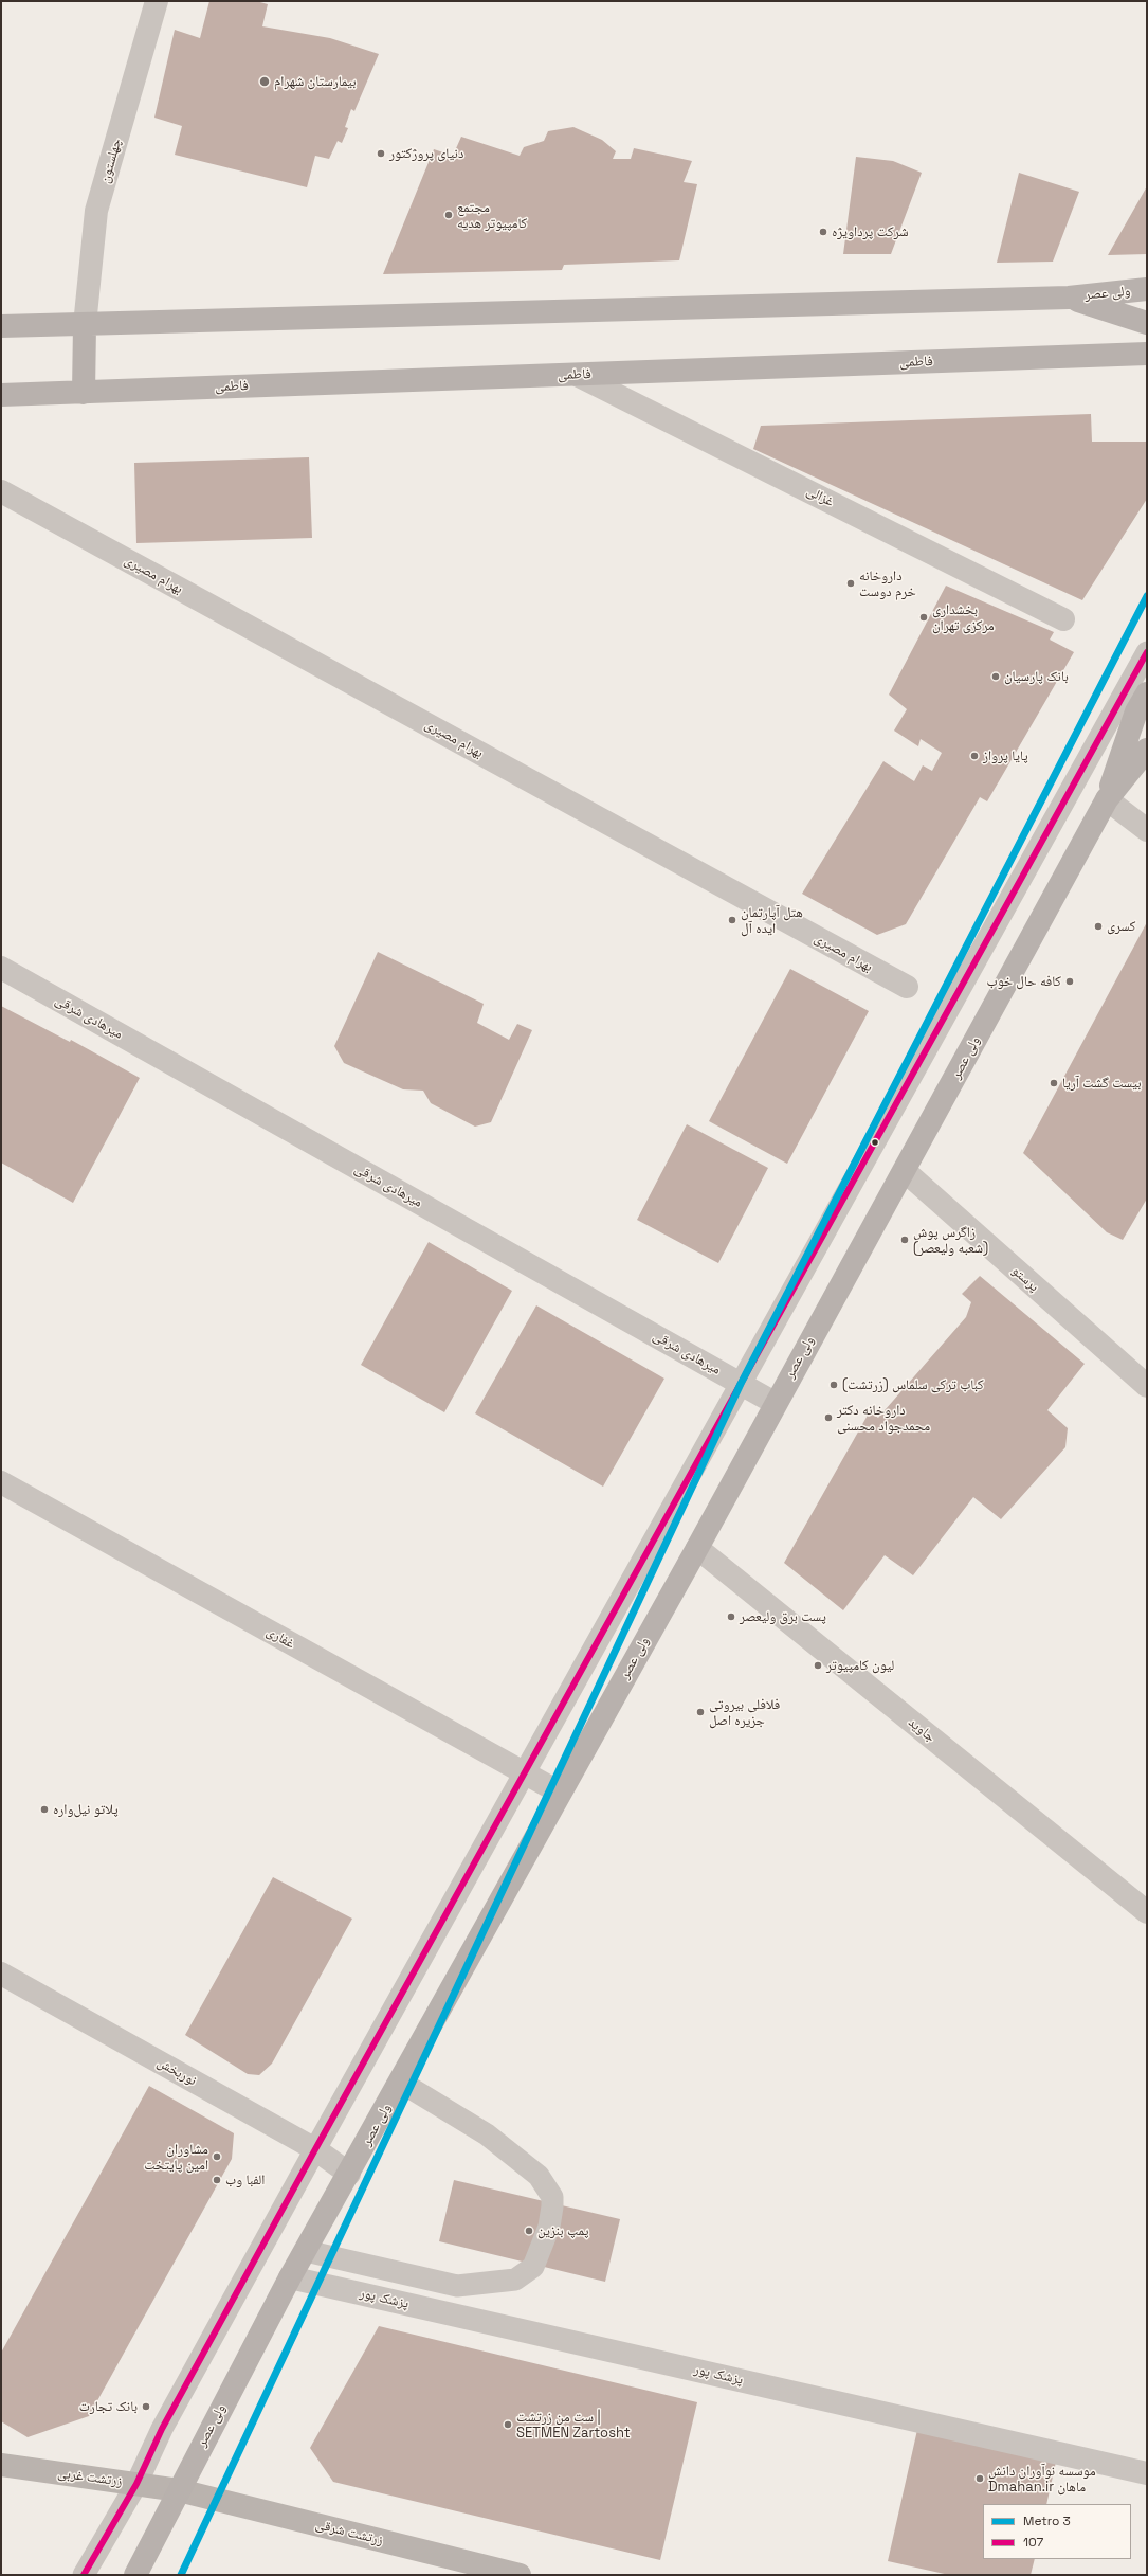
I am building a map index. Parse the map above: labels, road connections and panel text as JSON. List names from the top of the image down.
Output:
{
  "streets": {
    "main road": [
      "ولی عصر",
      "فاطمی",
      "زرتشت غربی",
      "زرتشت شرقی"
    ],
    "street": [
      "چهلستون",
      "غزالی",
      "بهرام مصیری",
      "میرهادی شرقی",
      "پرستو",
      "غفاری",
      "جاوید",
      "نوربخش",
      "پزشک پور"
    ]
  },
  "crossings": [
    ["ولی عصر", "میرهادی شرقی"],
    ["ولی عصر", "پرستو"],
    ["ولی عصر", "غفاری"],
    ["ولی عصر", "جاوید"],
    ["ولی عصر", "نوربخش"],
    ["ولی عصر", "پزشک پور"],
    ["ولی عصر", "زرتشت غربی"],
    ["ولی عصر", "زرتشت شرقی"],
    ["فاطمی", "غزالی"],
    ["زرتشت غربی", "زرتشت شرقی"]
  ],
  "places": [
    "بيمارستان شهرام",
    "دنیای پروژکتور",
    "مجتمع کامپیوتر هدیه",
    "شرکت پرداویژه",
    "داروخانه خرم دوست",
    "بخشداری مرکزی تهران",
    "بانک پارسیان",
    "پایا پرواز",
    "هتل آپارتمان ایده آل",
    "كسرى",
    "کافه حال خوب",
    "بیست گشت آریا",
    "زاگرس پوش (شعبه ولیعصر)",
    "کباب ترکی سلماس (زرتشت)",
    "داروخانه دکتر محمدجواد محسنی",
    "پست برق ولیعصر",
    "لیون کامپیوتر",
    "فلافلی بیروتی جزیره اصل",
    "پلاتو نیل‌واره",
    "مشاوران امین پایتخت",
    "الفبا وب",
    "پمپ بنزین",
    "بانک تجارت",
    "ست من زرتشت | SETMEN Zartosht",
    "موسسه نوآوران دانش Dmahan.ir ماهان"
  ],
  "lines": ["metro line 3", "transit line 107"],
  "legend": ["Metro 3", "107"]
}
